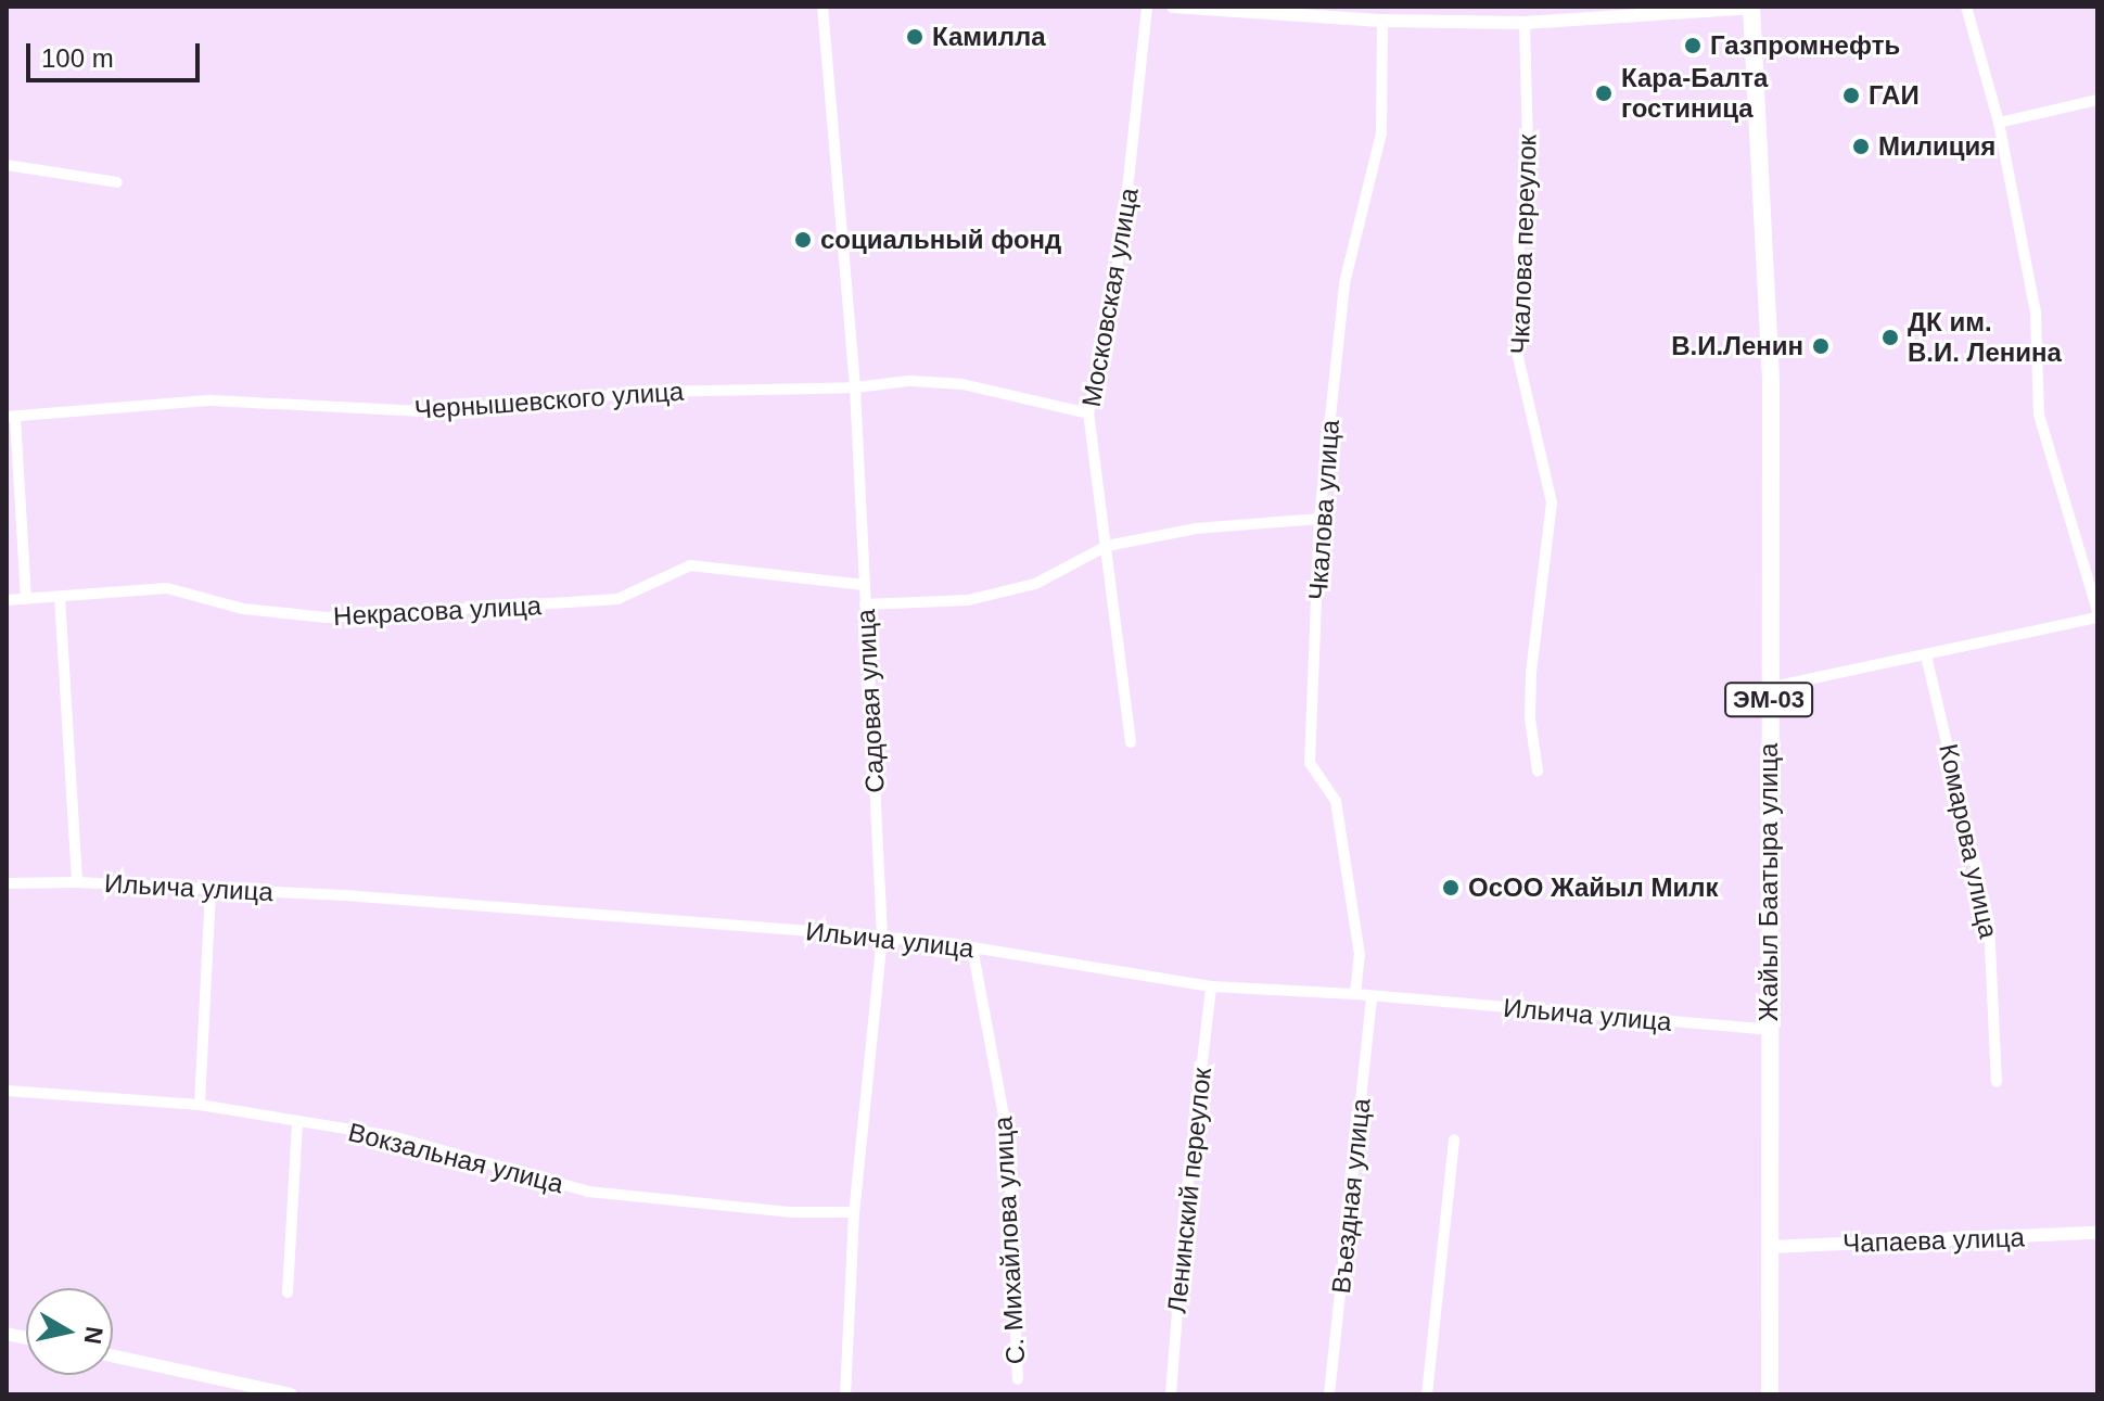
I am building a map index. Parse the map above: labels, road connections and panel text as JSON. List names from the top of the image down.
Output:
{
  "streets": {
    "highway": ["ЭМ-03", "Жайыл Баатыра улица"],
    "street": [
      "Чкалова переулок",
      "Московская улица",
      "Чернышевского улица",
      "Чкалова улица",
      "Некрасова улица",
      "Садовая улица",
      "Комарова улица",
      "Ильича улица",
      "Вокзальная улица",
      "Ленинский переулок",
      "Въездная улица",
      "С. Михайлова улица",
      "Чапаева улица"
    ]
  },
  "crossings": [
    ["Московская улица", "Чернышевского улица"],
    ["Чернышевского улица", "Садовая улица"],
    ["Чкалова улица", "Ильича улица"],
    ["Некрасова улица", "Садовая улица"],
    ["Садовая улица", "Ильича улица"],
    ["Садовая улица", "Вокзальная улица"],
    ["Жайыл Баатыра улица", "Ильича улица"],
    ["Жайыл Баатыра улица", "Чапаева улица"],
    ["Ильича улица", "Ленинский переулок"],
    ["Ильича улица", "Въездная улица"],
    ["Ильича улица", "С. Михайлова улица"]
  ],
  "places": [
    "Камилла",
    "Газпромнефть",
    "Кара-Балта гостиница",
    "ГАИ",
    "Милиция",
    "социальный фонд",
    "ДК им. В.И. Ленина",
    "В.И.Ленин",
    "ОсОО Жайыл Милк"
  ],
  "scale_bar": "100 m",
  "north": "right"
}
